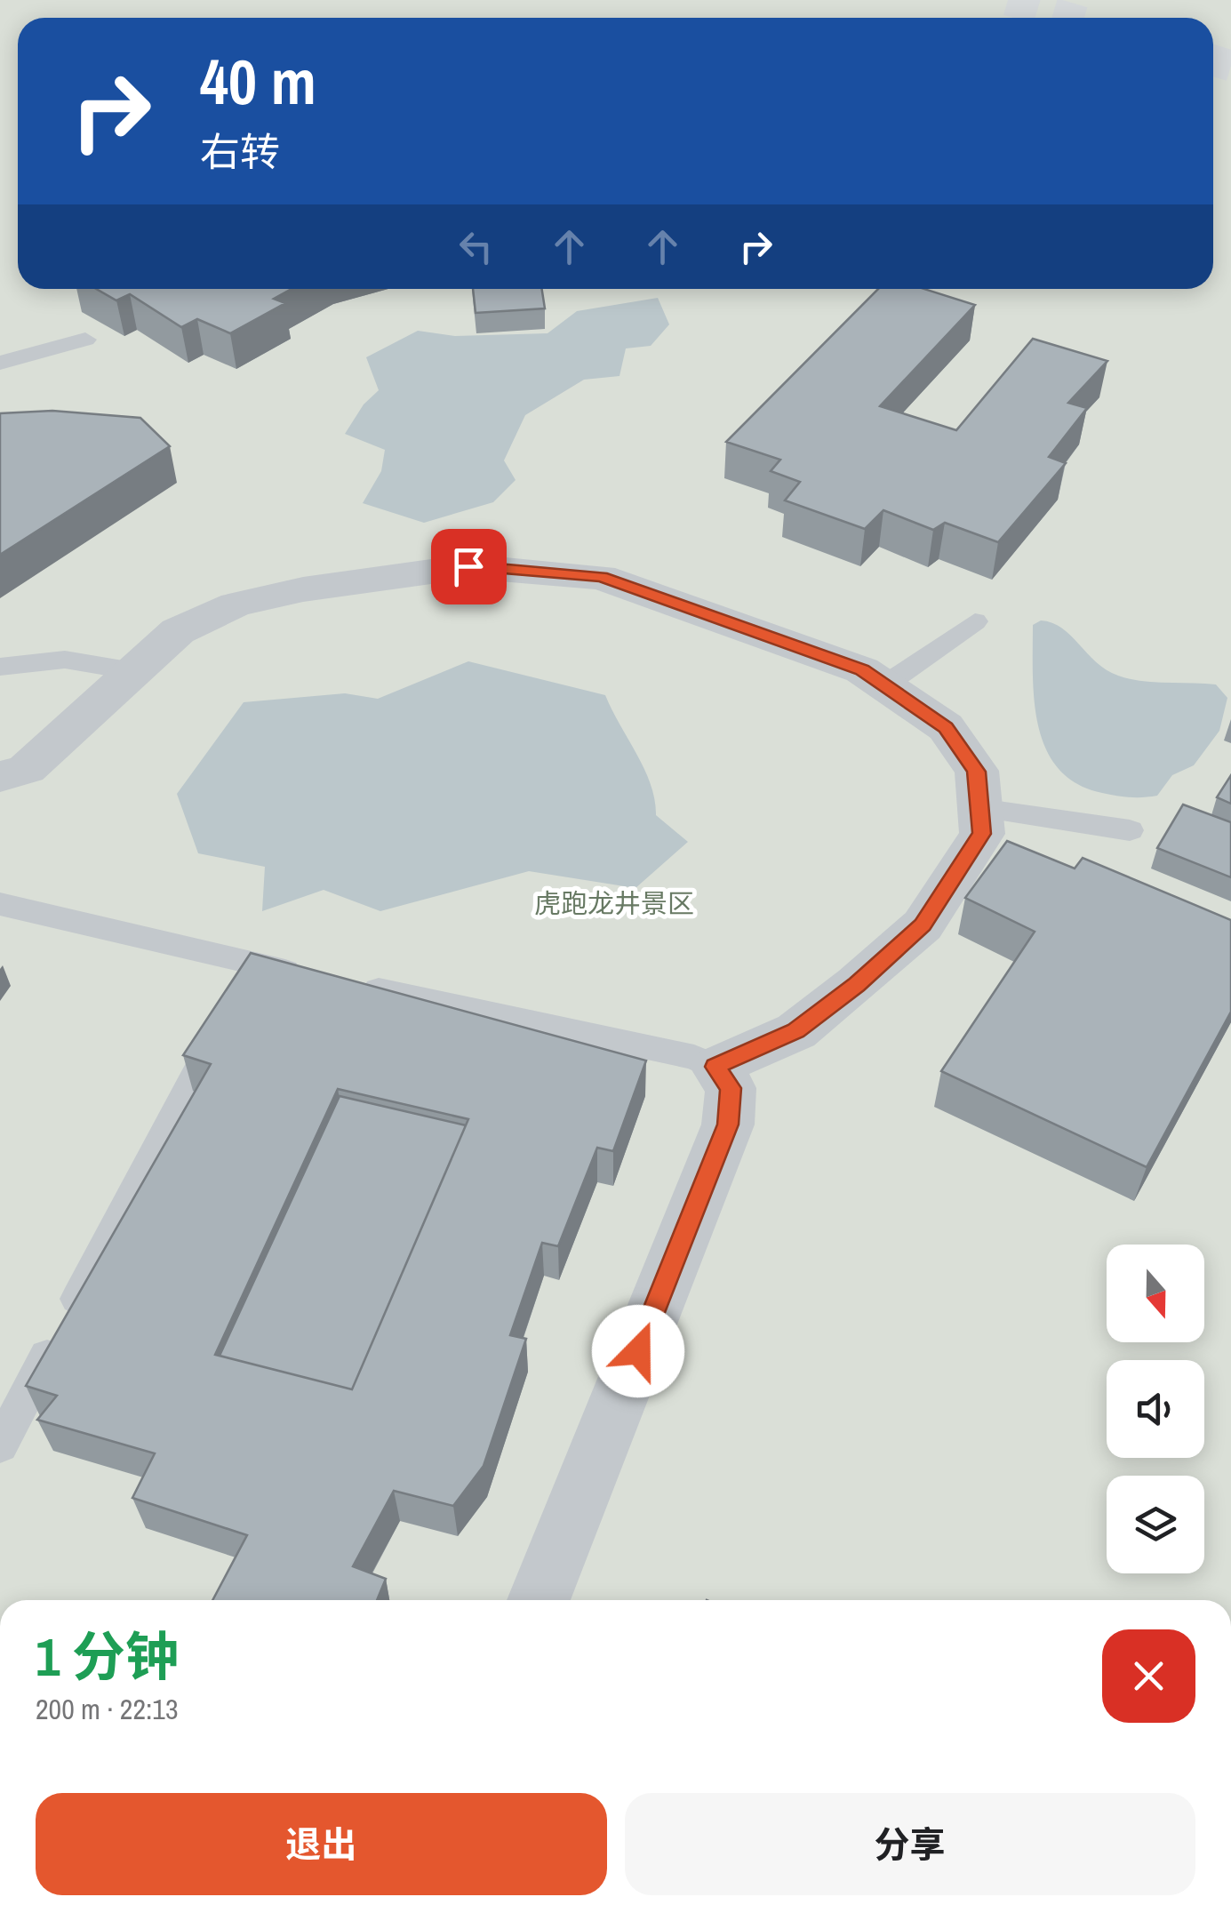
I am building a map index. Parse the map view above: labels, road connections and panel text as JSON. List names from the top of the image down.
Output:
{
  "parks": ["虎跑龙井景区"],
  "north": "bottom",
  "page": {
    "turn": ["40 m", "右转"],
    "heading": ["1 分钟", "200 m · 22:13"],
    "buttons": ["退出", "分享"]
  }
}
